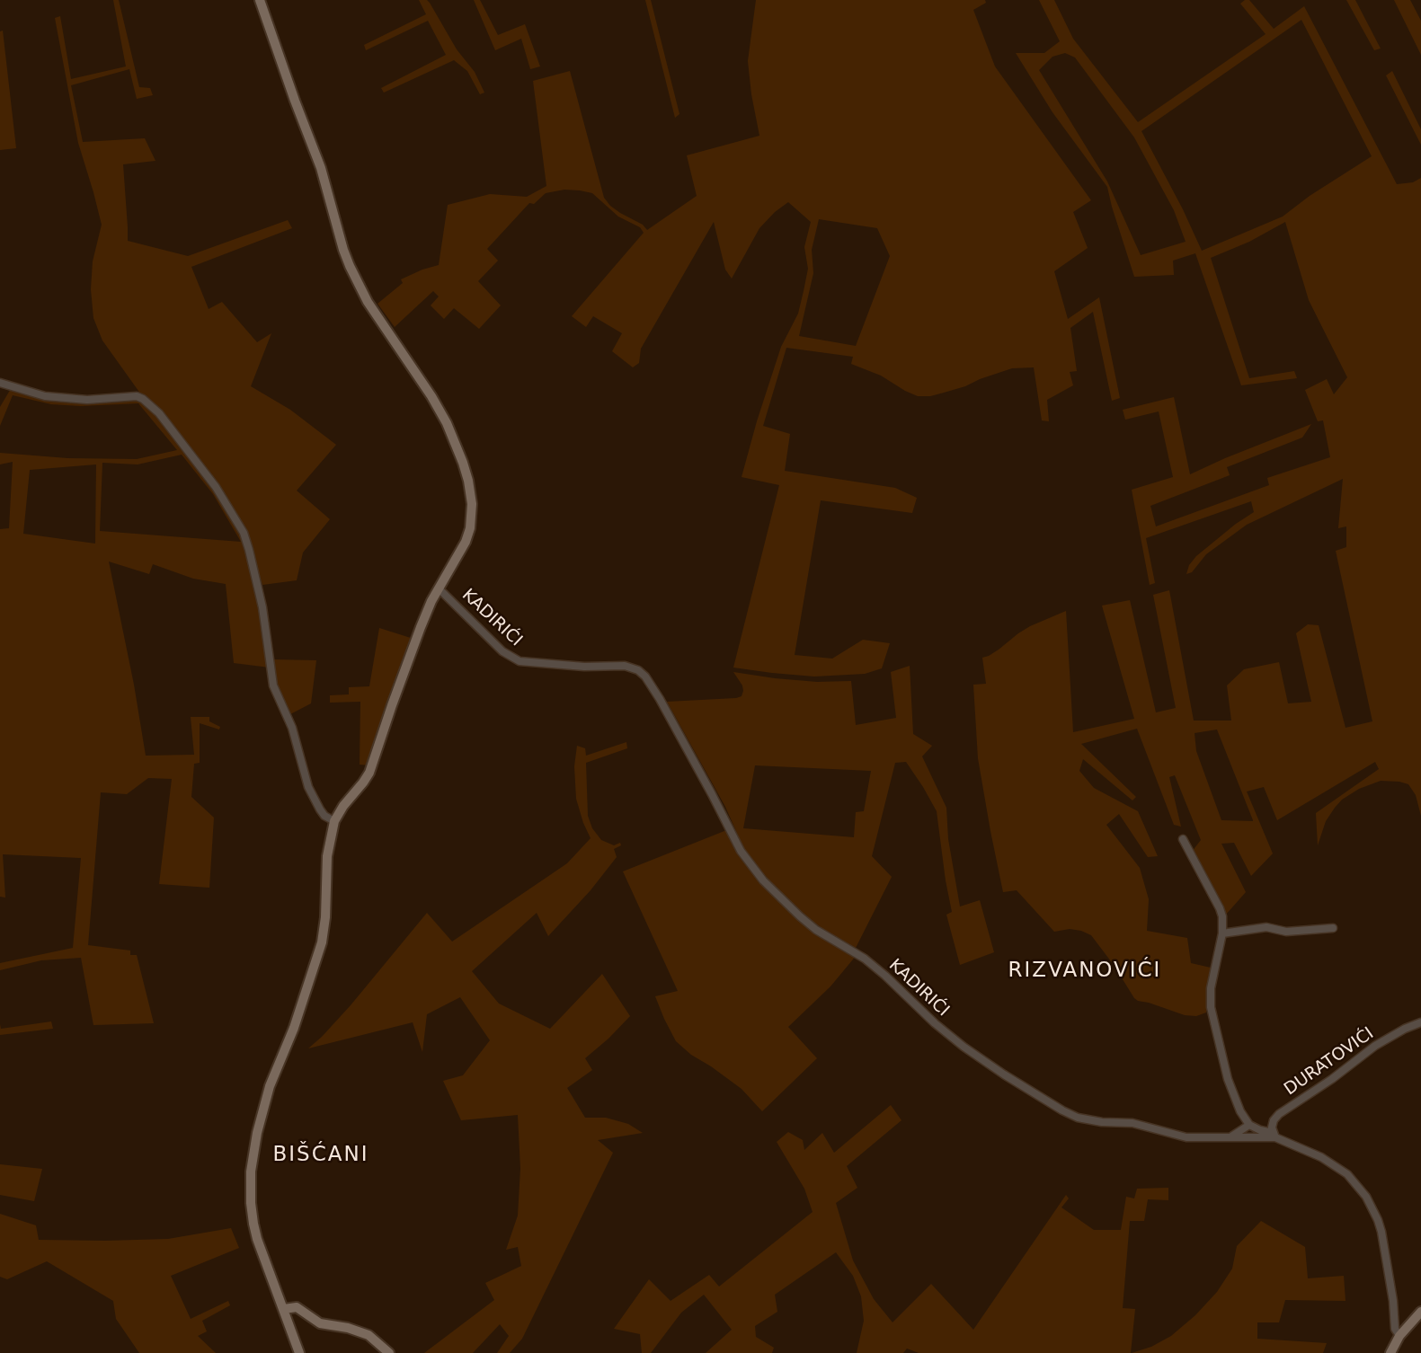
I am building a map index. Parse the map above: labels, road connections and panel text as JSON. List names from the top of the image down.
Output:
{
  "streets": {
    "street": ["KADIRIĆI", "DURATOVIĆI"]
  },
  "crossings": [
    ["KADIRIĆI", "DURATOVIĆI"]
  ],
  "districts": ["RIZVANOVIĆI", "BIŠĆANI"]
}
